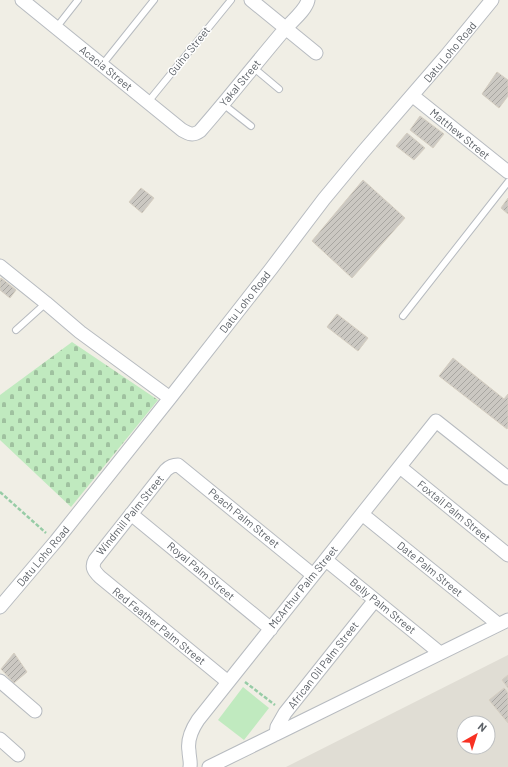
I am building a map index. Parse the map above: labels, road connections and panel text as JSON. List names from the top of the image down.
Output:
{
  "streets": {
    "street": [
      "Datu Loho Road",
      "Acacia Street",
      "Yakal Street",
      "Matthew Street",
      "Foxtail Palm Street",
      "Windmill Palm Street",
      "Peach Palm Street",
      "Date Palm Street",
      "Royal Palm Street",
      "McArthur Palm Street",
      "Belly Palm Street",
      "Red Feather Palm Street",
      "African Oil Palm Street"
    ],
    "lane": ["Guiho Street"]
  },
  "crossings": [
    ["Guiho Street", "Acacia Street"],
    ["Datu Loho Road", "Matthew Street"],
    ["Acacia Street", "Yakal Street"],
    ["Foxtail Palm Street", "McArthur Palm Street"],
    ["Windmill Palm Street", "Peach Palm Street"],
    ["Windmill Palm Street", "Royal Palm Street"],
    ["Windmill Palm Street", "Red Feather Palm Street"],
    ["Peach Palm Street", "McArthur Palm Street"],
    ["Date Palm Street", "McArthur Palm Street"],
    ["Royal Palm Street", "McArthur Palm Street"],
    ["McArthur Palm Street", "Belly Palm Street"],
    ["McArthur Palm Street", "Red Feather Palm Street"],
    ["Belly Palm Street", "African Oil Palm Street"]
  ],
  "north": "top right"
}
